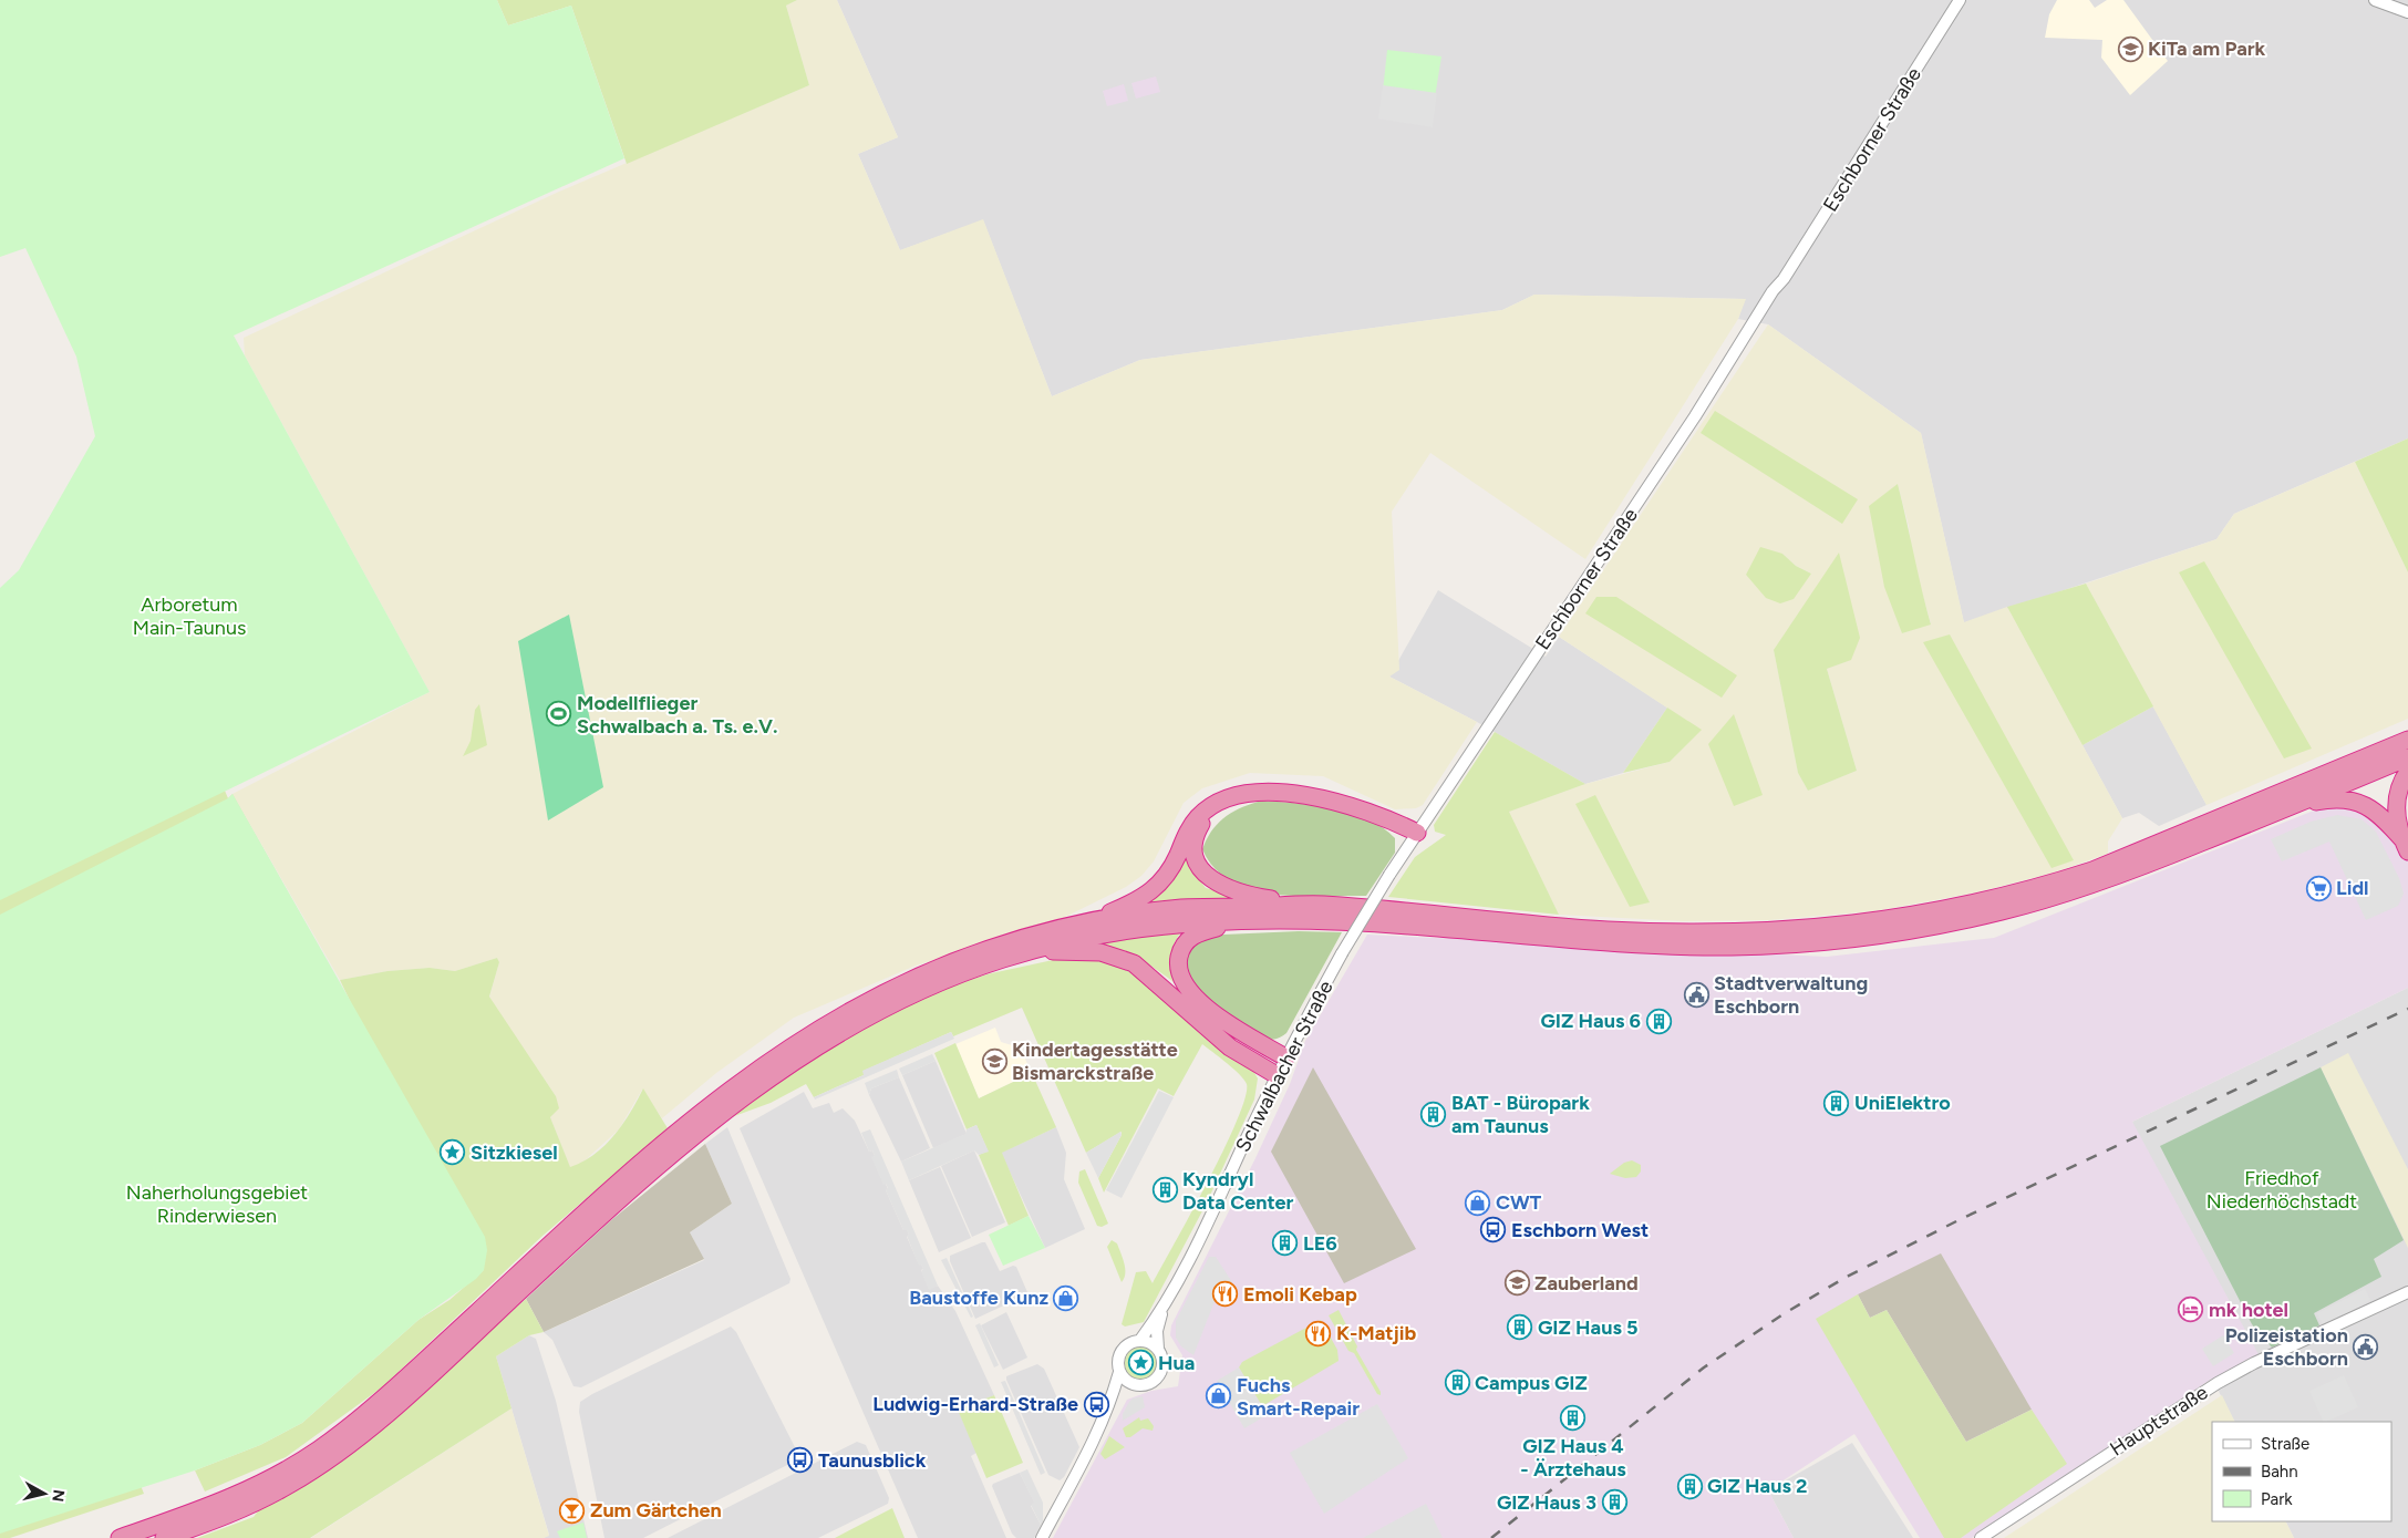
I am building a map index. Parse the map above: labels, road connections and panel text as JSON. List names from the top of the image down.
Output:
{
  "streets": {
    "street": ["Eschborner Straße", "Schwalbacher Straße", "Hauptstraße"]
  },
  "crossings": [
    ["Eschborner Straße", "Schwalbacher Straße"]
  ],
  "parks": ["Arboretum Main-Taunus", "Friedhof Niederhöchstadt", "Naherholungsgebiet Rinderwiesen"],
  "places": {
    "school or university": ["KiTa am Park", "Kindertagesstätte Bismarckstraße", "Zauberland"],
    "sports": ["Modellflieger Schwalbach a. Ts. e.V."],
    "supermarket": ["Lidl"],
    "public building": ["Stadtverwaltung Eschborn", "Polizeistation Eschborn"],
    "building": [
      "GIZ Haus 6",
      "UniElektro",
      "BAT - Büropark am Taunus",
      "Kyndryl Data Center",
      "LE6",
      "GIZ Haus 5",
      "Campus GIZ",
      "GIZ Haus 4 - Ärztehaus",
      "GIZ Haus 2",
      "GIZ Haus 3"
    ],
    "place": ["Sitzkiesel", "Hua"],
    "shop": ["CWT", "Baustoffe Kunz", "Fuchs Smart-Repair"],
    "bus stop": ["Eschborn West", "Ludwig-Erhard-Straße", "Taunusblick"],
    "restaurant": ["Emoli Kebap", "K-Matjib"],
    "hotel": ["mk hotel"],
    "bar": ["Zum Gärtchen"]
  },
  "legend": ["Straße", "Bahn", "Park"],
  "north": "right"
}
